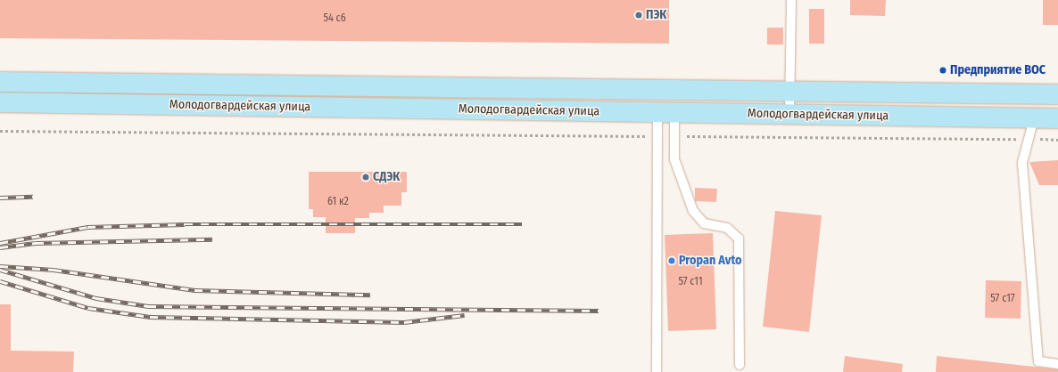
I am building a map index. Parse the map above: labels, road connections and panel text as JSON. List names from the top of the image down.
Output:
{
  "streets": {
    "main road": ["Молодогвардейская улица"]
  },
  "places": [
    "ПЭК",
    "Предприятие ВОС",
    "СДЭК",
    "Propan Avto"
  ],
  "house_numbers": [
    "54 с6",
    "61 к2",
    "57 с11",
    "57 с17"
  ]
}
